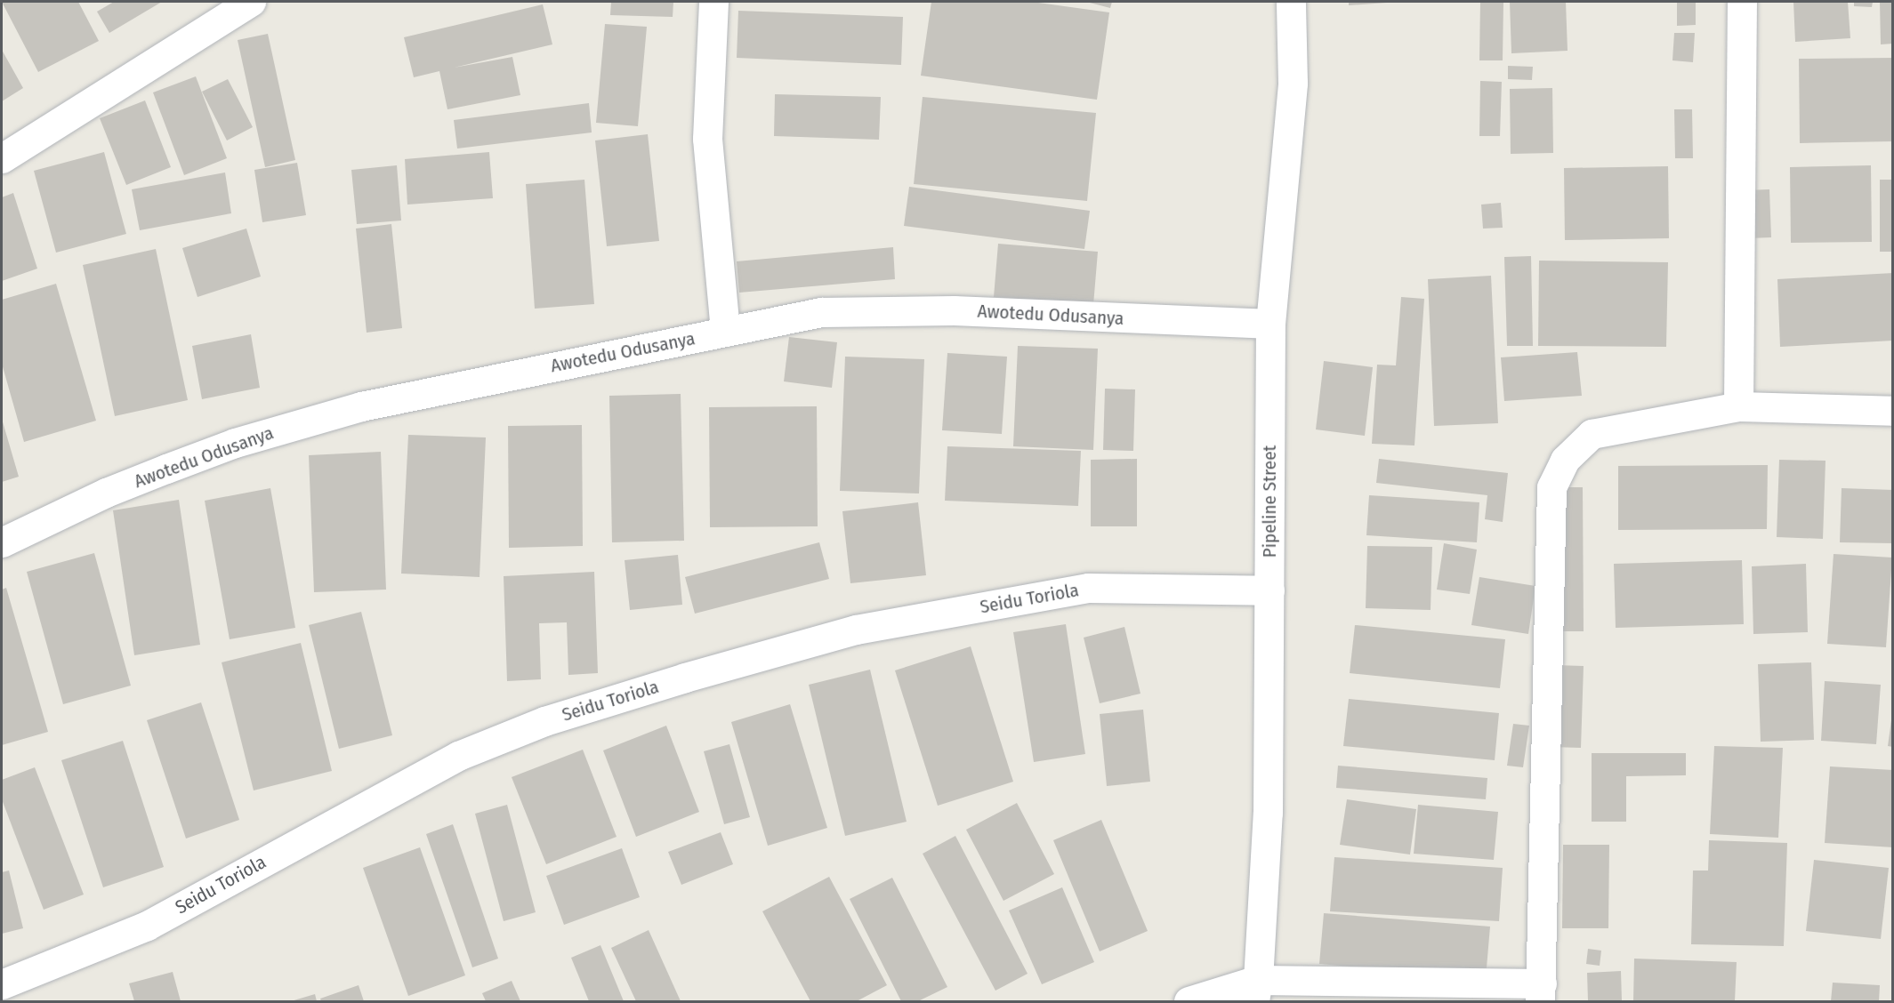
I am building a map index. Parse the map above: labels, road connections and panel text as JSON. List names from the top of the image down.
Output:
{
  "streets": {
    "street": ["Awotedu Odusanya", "Pipeline Street", "Seidu Toriola"]
  },
  "crossings": [
    ["Awotedu Odusanya", "Pipeline Street"],
    ["Pipeline Street", "Seidu Toriola"]
  ]
}
